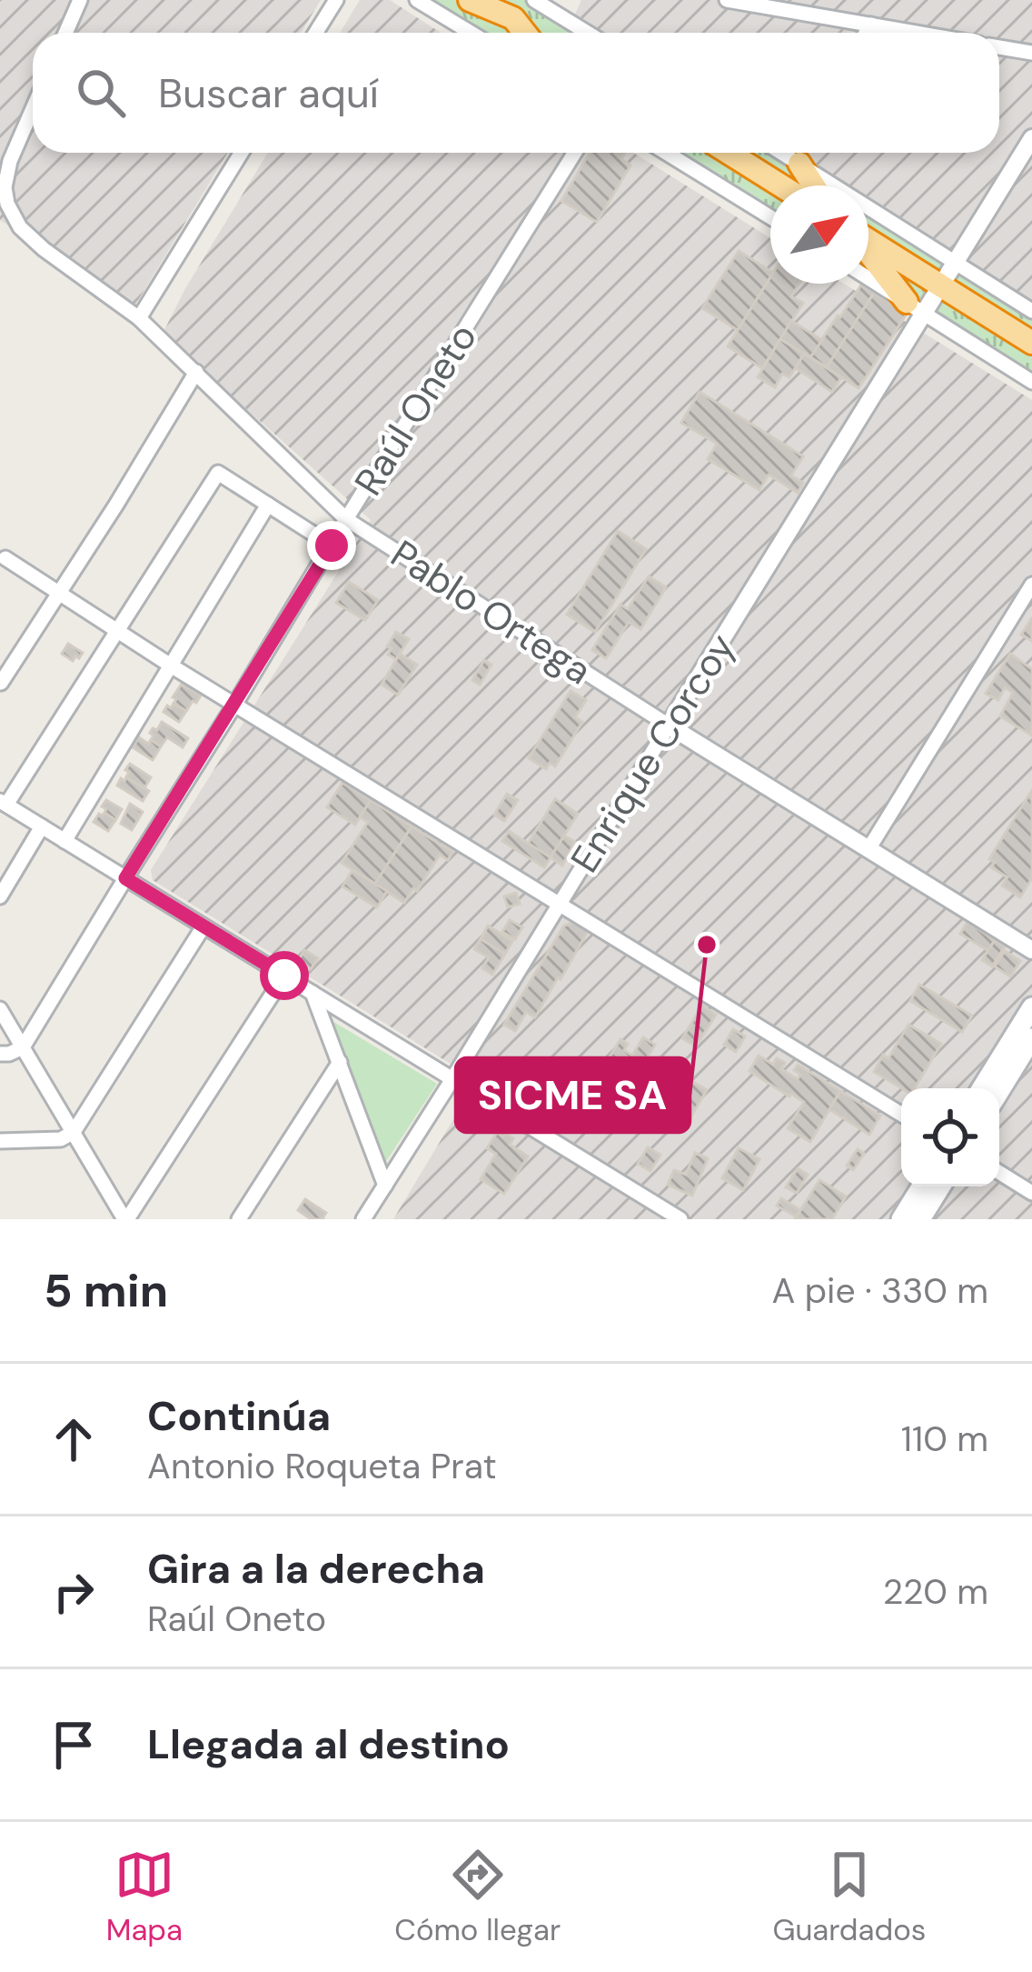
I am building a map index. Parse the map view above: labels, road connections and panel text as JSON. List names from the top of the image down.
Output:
{
  "streets": {
    "street": ["Raúl Oneto", "Pablo Ortega", "Enrique Corcoy"]
  },
  "crossings": [
    ["Raúl Oneto", "Pablo Ortega"],
    ["Pablo Ortega", "Enrique Corcoy"]
  ],
  "places": ["SICME SA"],
  "north": "top right",
  "page": {
    "search": "Buscar aquí",
    "heading": ["5 min", "A pie · 330 m"],
    "list": [
      ["Continúa", "Antonio Roqueta Prat", "110 m"],
      ["Gira a la derecha", "Raúl Oneto", "220 m"],
      "Llegada al destino"
    ],
    "nav": ["Mapa", "Cómo llegar", "Guardados"]
  }
}
